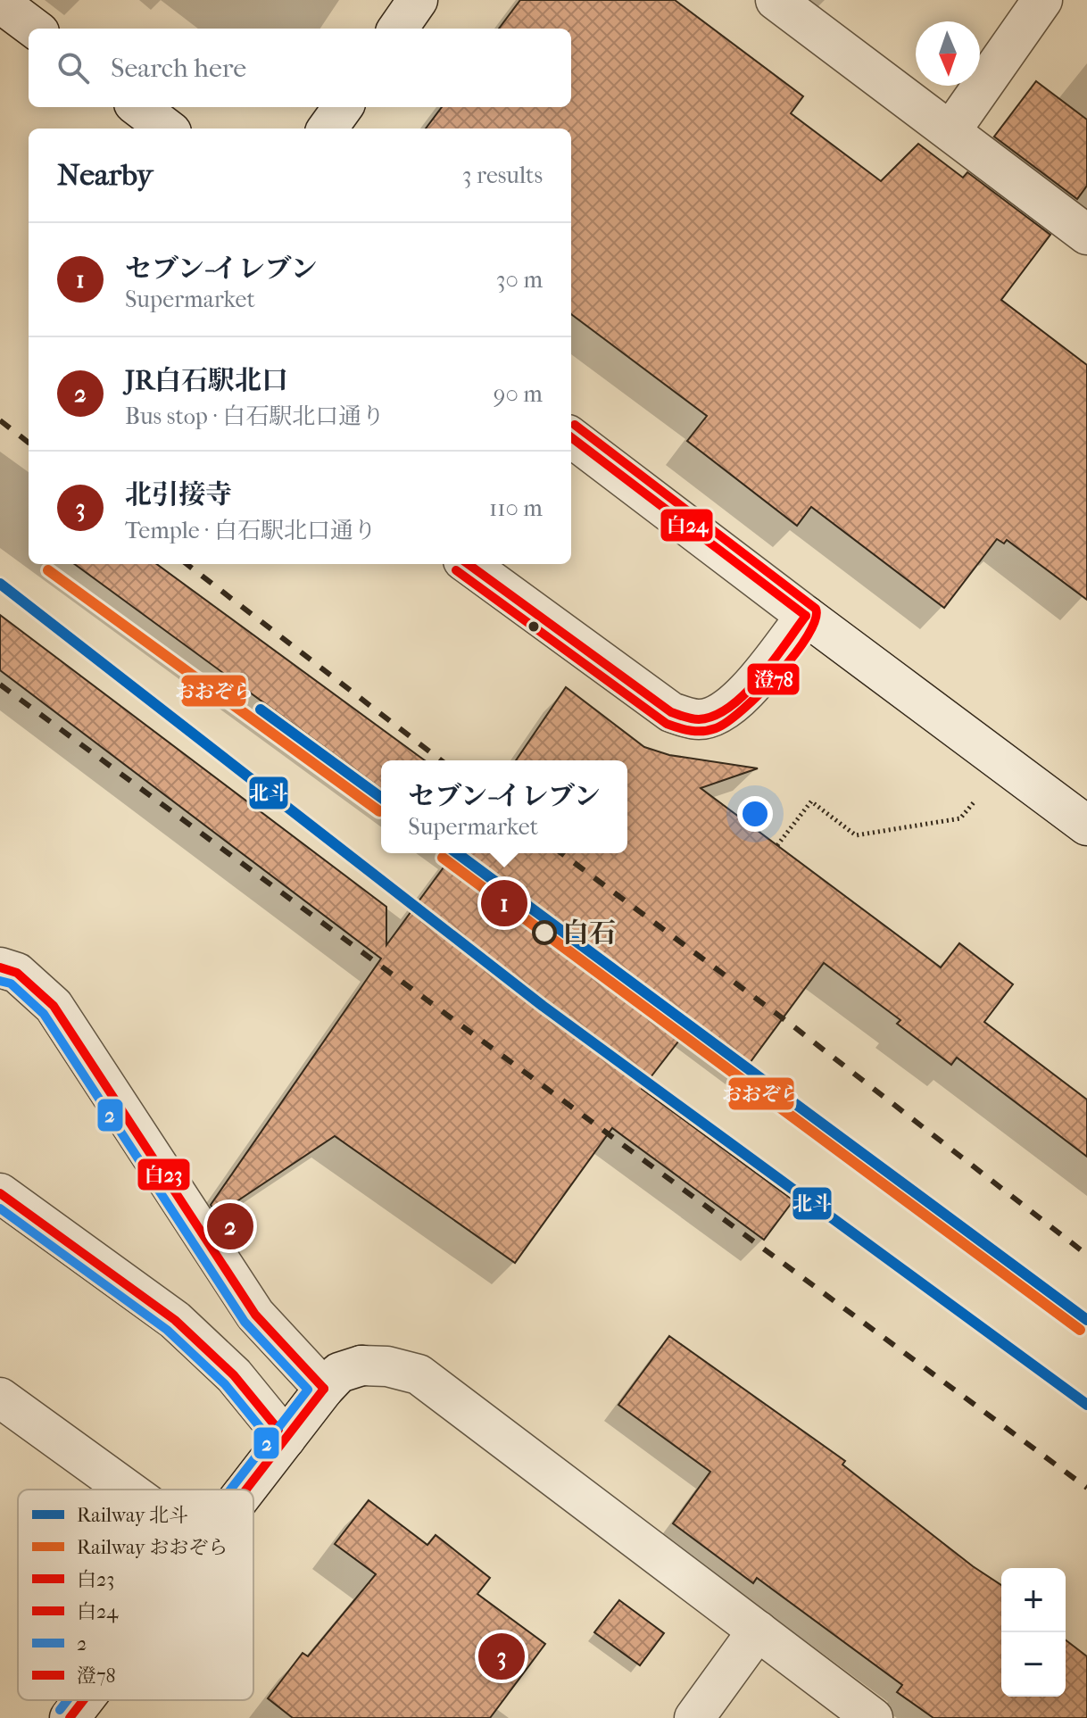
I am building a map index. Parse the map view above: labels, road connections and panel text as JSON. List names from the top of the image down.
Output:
{
  "places": ["白石"],
  "lines": [
    "transit line 澄78",
    "transit line 白24",
    "rail line おおぞら",
    "rail line 北斗",
    "transit line 白23",
    "transit line 2"
  ],
  "legend": [
    "Railway 北斗",
    "Railway おおぞら",
    "白23",
    "白24",
    "2",
    "澄78"
  ],
  "north": "bottom",
  "page": {
    "search": "Search here",
    "heading": ["Nearby", "3 results"],
    "list": [
      {
        "mark": "1",
        "name": "セブン-イレブン",
        "note": "Supermarket",
        "value": "30 m"
      },
      {
        "mark": "2",
        "name": "JR白石駅北口",
        "note": "Bus stop · 白石駅北口通り",
        "value": "90 m"
      },
      {
        "mark": "3",
        "name": "北引接寺",
        "note": "Temple · 白石駅北口通り",
        "value": "110 m"
      }
    ],
    "popup": ["セブン-イレブン", "Supermarket"],
    "pins": ["1", "2", "3"],
    "map_buttons": ["+", "−"]
  }
}
